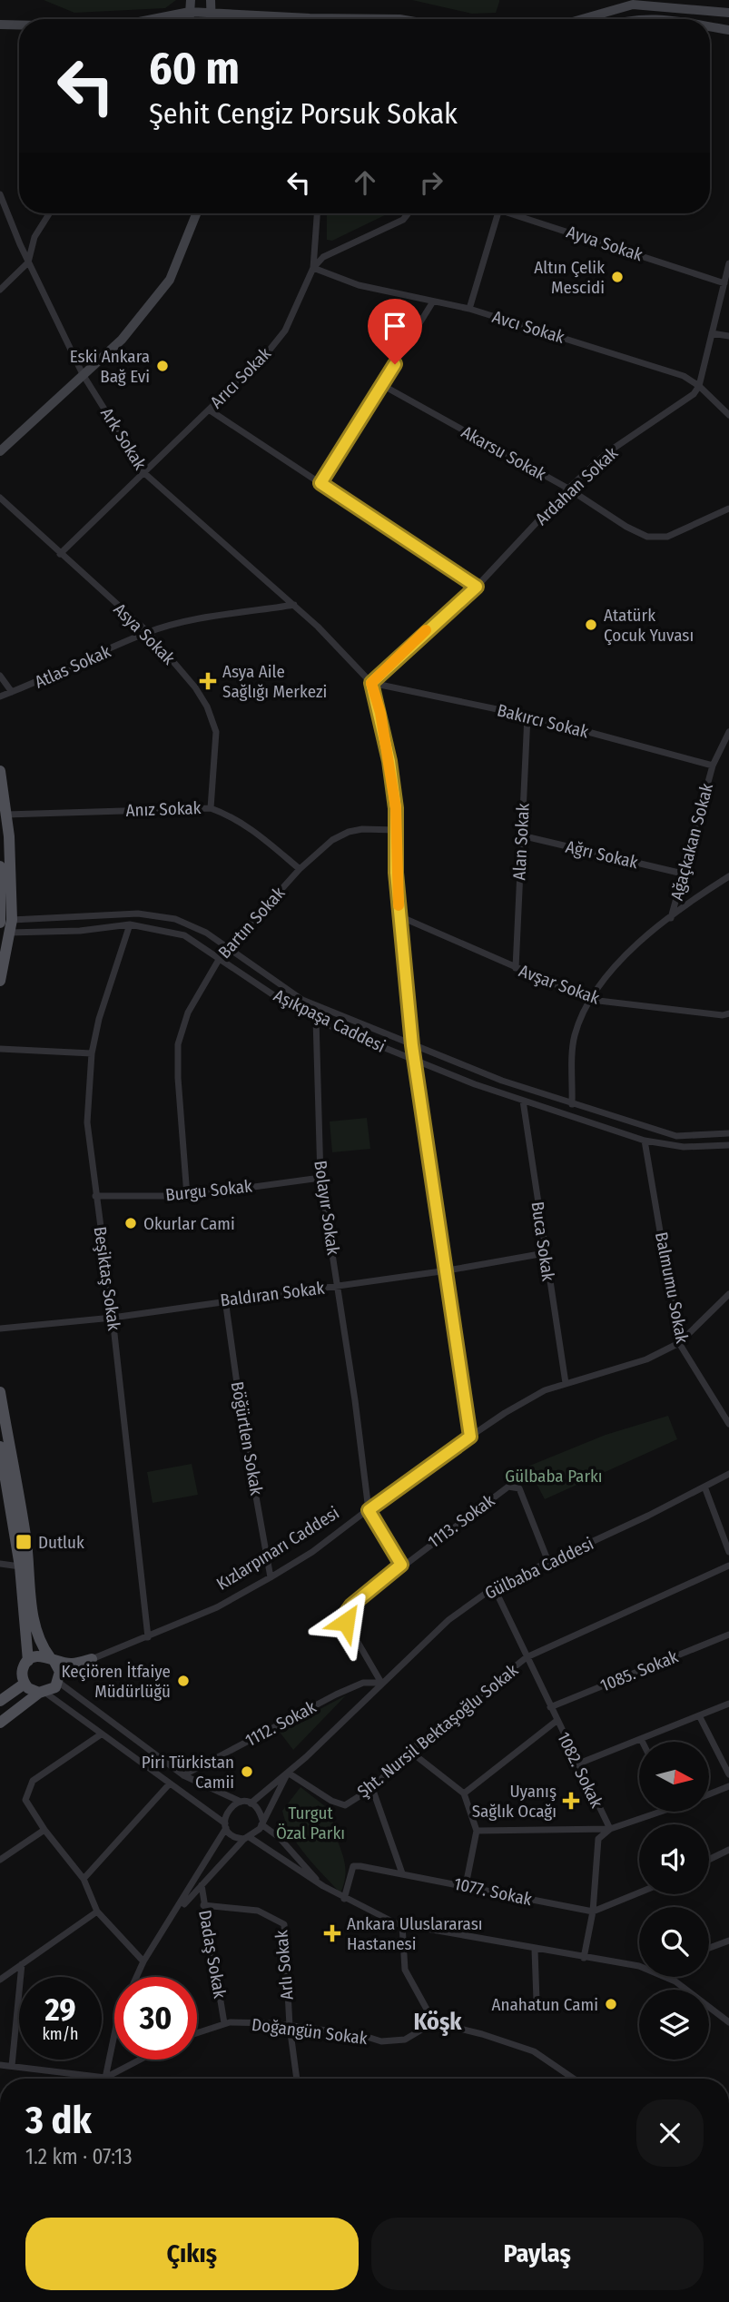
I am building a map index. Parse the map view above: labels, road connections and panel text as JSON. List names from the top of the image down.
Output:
{
  "streets": {
    "street": [
      "Ayva Sokak",
      "Avcı Sokak",
      "Arıcı Sokak",
      "Ark Sokak",
      "Akarsu Sokak",
      "Ardahan Sokak",
      "Asya Sokak",
      "Atlas Sokak",
      "Bakırcı Sokak",
      "Anız Sokak",
      "Alan Sokak",
      "Ağaçkakan Sokak",
      "Ağrı Sokak",
      "Bartın Sokak",
      "Avşar Sokak",
      "Aşıkpaşa Caddesi",
      "Burgu Sokak",
      "Bolayır Sokak",
      "Buca Sokak",
      "Beşiktaş Sokak",
      "Balmumu Sokak",
      "Baldıran Sokak",
      "Böğürtlen Sokak",
      "1113. Sokak",
      "Kızlarpınarı Caddesi",
      "Gülbaba Caddesi",
      "1085. Sokak",
      "1112. Sokak",
      "Şht. Nursil Bektaşoğlu Sokak",
      "1082. Sokak",
      "1077. Sokak",
      "Dadaş Sokak",
      "Arlı Sokak",
      "Doğangün Sokak"
    ]
  },
  "crossings": [
    ["Avcı Sokak", "Arıcı Sokak"],
    ["Avcı Sokak", "Ardahan Sokak"],
    ["Arıcı Sokak", "Ark Sokak"],
    ["Arıcı Sokak", "Asya Sokak"],
    ["Ark Sokak", "Ardahan Sokak"],
    ["Ark Sokak", "Atlas Sokak"],
    ["Ark Sokak", "Bakırcı Sokak"],
    ["Akarsu Sokak", "Ardahan Sokak"],
    ["Ardahan Sokak", "Bakırcı Sokak"],
    ["Asya Sokak", "Atlas Sokak"],
    ["Asya Sokak", "Anız Sokak"],
    ["Bakırcı Sokak", "Alan Sokak"],
    ["Bakırcı Sokak", "Ağaçkakan Sokak"],
    ["Anız Sokak", "Bartın Sokak"],
    ["Alan Sokak", "Ağrı Sokak"],
    ["Alan Sokak", "Avşar Sokak"],
    ["Ağaçkakan Sokak", "Ağrı Sokak"],
    ["Bartın Sokak", "Aşıkpaşa Caddesi"],
    ["Bartın Sokak", "Burgu Sokak"],
    ["Aşıkpaşa Caddesi", "Bolayır Sokak"],
    ["Aşıkpaşa Caddesi", "Buca Sokak"],
    ["Aşıkpaşa Caddesi", "Beşiktaş Sokak"],
    ["Aşıkpaşa Caddesi", "Balmumu Sokak"],
    ["Burgu Sokak", "Bolayır Sokak"],
    ["Burgu Sokak", "Beşiktaş Sokak"],
    ["Bolayır Sokak", "Baldıran Sokak"],
    ["Bolayır Sokak", "Kızlarpınarı Caddesi"],
    ["Buca Sokak", "Baldıran Sokak"],
    ["Buca Sokak", "Kızlarpınarı Caddesi"],
    ["Beşiktaş Sokak", "Baldıran Sokak"],
    ["Beşiktaş Sokak", "Kızlarpınarı Caddesi"],
    ["Balmumu Sokak", "Kızlarpınarı Caddesi"],
    ["Baldıran Sokak", "Böğürtlen Sokak"],
    ["Böğürtlen Sokak", "Kızlarpınarı Caddesi"],
    ["1113. Sokak", "Gülbaba Caddesi"],
    ["1113. Sokak", "1112. Sokak"],
    ["Gülbaba Caddesi", "1112. Sokak"],
    ["Gülbaba Caddesi", "Şht. Nursil Bektaşoğlu Sokak"],
    ["Gülbaba Caddesi", "1082. Sokak"],
    ["1085. Sokak", "1082. Sokak"],
    ["Şht. Nursil Bektaşoğlu Sokak", "1082. Sokak"],
    ["1082. Sokak", "1077. Sokak"],
    ["Dadaş Sokak", "Arlı Sokak"],
    ["Dadaş Sokak", "Doğangün Sokak"],
    ["Arlı Sokak", "Doğangün Sokak"]
  ],
  "districts": ["Köşk"],
  "parks": ["Gülbaba Parkı", "Turgut Özal Parkı"],
  "places": {
    "other": [
      "Altın Çelik Mescidi",
      "Eski Ankara Bağ Evi",
      "Atatürk Çocuk Yuvası",
      "Okurlar Cami",
      "Keçiören İtfaiye Müdürlüğü",
      "Piri Türkistan Camii",
      "Anahatun Cami"
    ],
    "health": ["Asya Aile Sağlığı Merkezi", "Uyanış Sağlık Ocağı", "Ankara Uluslararası Hastanesi"],
    "transit": ["Dutluk"]
  },
  "north": "right",
  "page": {
    "turn": ["60 m", "Şehit Cengiz Porsuk Sokak"],
    "speed": "29 km/h",
    "limit": "30",
    "heading": ["3 dk", "1.2 km · 07:13"],
    "buttons": ["Çıkış", "Paylaş"]
  }
}
